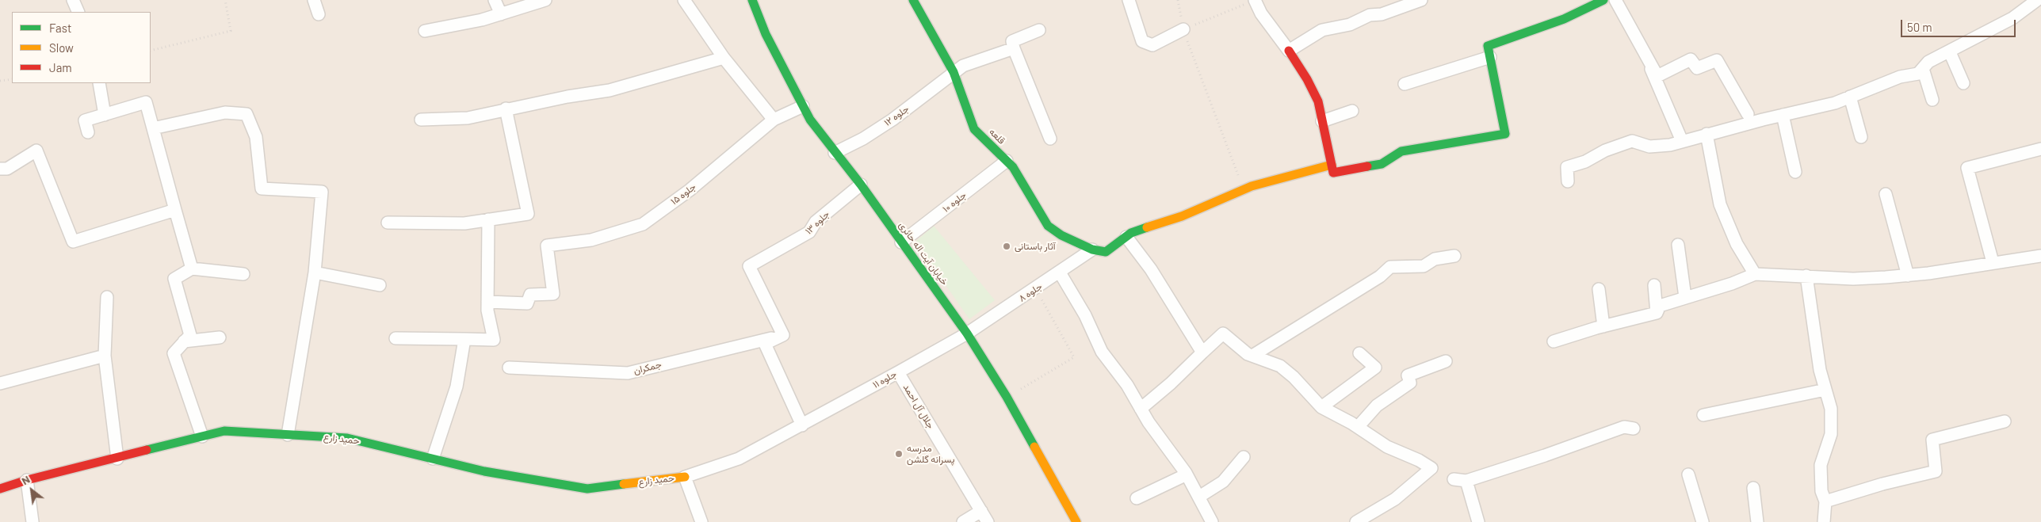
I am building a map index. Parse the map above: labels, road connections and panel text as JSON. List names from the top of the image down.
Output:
{
  "streets": {
    "street": [
      "جلوه ۱۲",
      "قلعه",
      "جلوه ۱۵",
      "جلوه ۱۰",
      "جلوه ۱۳",
      "خیابان آیت اله حائری",
      "جلوه ۸",
      "جمکران",
      "جلوه ۱۱",
      "جلال آل احمد",
      "حمید زارع"
    ]
  },
  "crossings": [
    ["جلوه ۱۲", "قلعه"],
    ["جلوه ۱۲", "خیابان آیت اله حائری"],
    ["قلعه", "جلوه ۱۰"],
    ["قلعه", "جلوه ۸"],
    ["جلوه ۱۵", "خیابان آیت اله حائری"],
    ["جلوه ۱۰", "خیابان آیت اله حائری"],
    ["جلوه ۱۳", "خیابان آیت اله حائری"],
    ["جلوه ۱۳", "جمکران"],
    ["خیابان آیت اله حائری", "جلوه ۸"],
    ["خیابان آیت اله حائری", "جلوه ۱۱"],
    ["جلوه ۸", "جلوه ۱۱"],
    ["جلوه ۱۱", "جلال آل احمد"],
    ["جلوه ۱۱", "حمید زارع"]
  ],
  "places": ["آثار باستانی", "مدرسه پسرانه گلشن"],
  "legend": ["Fast", "Slow", "Jam"],
  "scale_bar": "50 m",
  "north": "top left"
}
